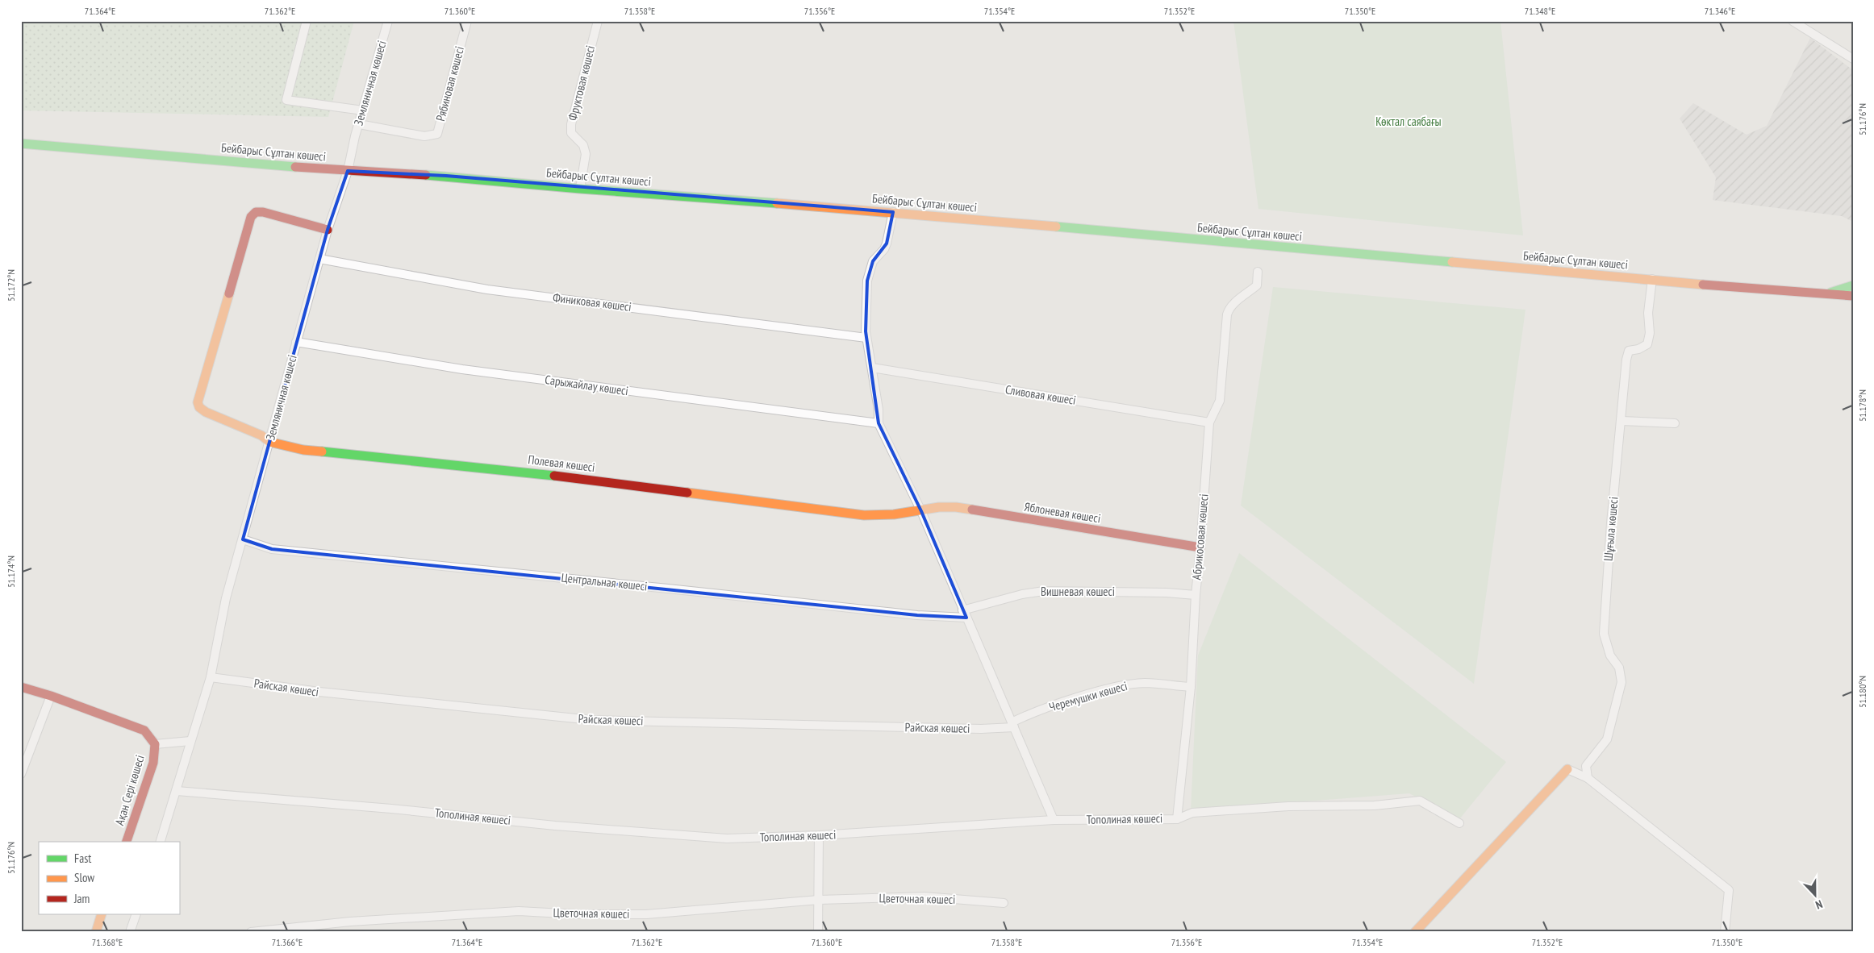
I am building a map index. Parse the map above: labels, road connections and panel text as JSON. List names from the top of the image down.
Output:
{
  "streets": {
    "street": [
      "Земляничная көшесі",
      "Фруктовая көшесі",
      "Рябиновая көшесі",
      "Бейбарыс Сұлтан көшесі",
      "Финиковая көшесі",
      "Сарыжайлау көшесі",
      "Сливовая көшесі",
      "Полевая көшесі",
      "Яблоневая көшесі",
      "Шұғыла көшесі",
      "Абрикосовая көшесі",
      "Центральная көшесі",
      "Вишневая көшесі",
      "Райская көшесі",
      "Черемушки көшесі",
      "Ақан Сері көшесі",
      "Тополиная көшесі",
      "Цветочная көшесі"
    ]
  },
  "crossings": [
    ["Земляничная көшесі", "Рябиновая көшесі"],
    ["Земляничная көшесі", "Бейбарыс Сұлтан көшесі"],
    ["Земляничная көшесі", "Финиковая көшесі"],
    ["Земляничная көшесі", "Сарыжайлау көшесі"],
    ["Земляничная көшесі", "Полевая көшесі"],
    ["Земляничная көшесі", "Центральная көшесі"],
    ["Земляничная көшесі", "Райская көшесі"],
    ["Земляничная көшесі", "Тополиная көшесі"],
    ["Фруктовая көшесі", "Бейбарыс Сұлтан көшесі"],
    ["Бейбарыс Сұлтан көшесі", "Шұғыла көшесі"],
    ["Сливовая көшесі", "Абрикосовая көшесі"],
    ["Полевая көшесі", "Яблоневая көшесі"],
    ["Яблоневая көшесі", "Абрикосовая көшесі"],
    ["Абрикосовая көшесі", "Вишневая көшесі"],
    ["Абрикосовая көшесі", "Черемушки көшесі"],
    ["Абрикосовая көшесі", "Тополиная көшесі"],
    ["Центральная көшесі", "Вишневая көшесі"],
    ["Райская көшесі", "Черемушки көшесі"]
  ],
  "parks": ["Көктал саябағы"],
  "legend": ["Fast", "Slow", "Jam"],
  "north": "bottom",
  "coordinates": [
    "71.364°E",
    "71.362°E",
    "71.360°E",
    "71.358°E",
    "71.356°E",
    "71.354°E",
    "71.352°E",
    "71.350°E",
    "71.348°E",
    "71.346°E",
    "51.176°N",
    "51.172°N",
    "51.178°N",
    "51.174°N",
    "51.180°N",
    "71.368°E",
    "71.366°E"
  ]
}
